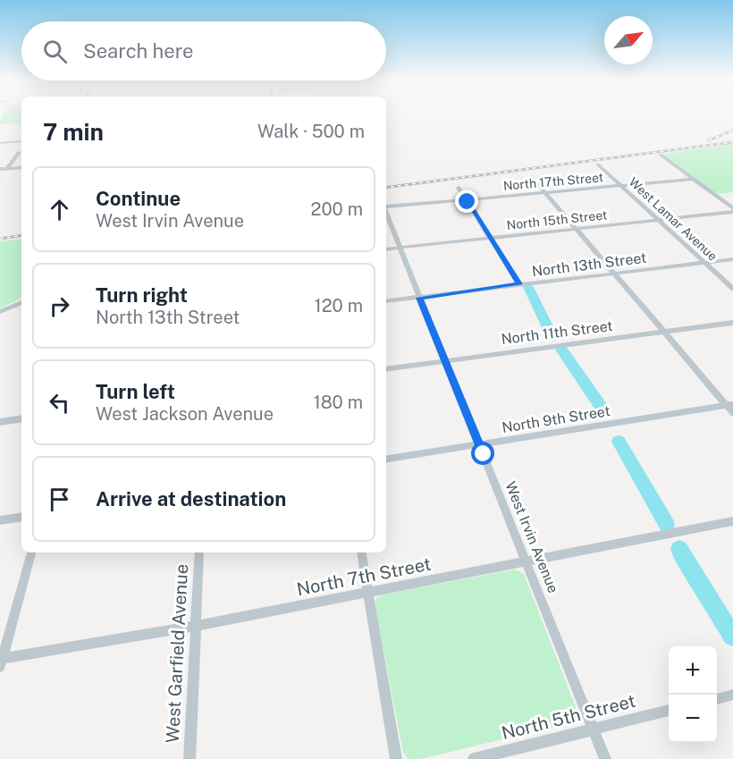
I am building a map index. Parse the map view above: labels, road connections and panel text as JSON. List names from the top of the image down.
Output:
{
  "streets": {
    "street": [
      "North 17th Street",
      "West Lamar Avenue",
      "North 15th Street",
      "North 13th Street",
      "North 11th Street",
      "North 9th Street",
      "West Irvin Avenue",
      "North 7th Street",
      "West Garfield Avenue",
      "North 5th Street"
    ]
  },
  "crossings": [
    ["North 17th Street", "West Lamar Avenue"],
    ["West Lamar Avenue", "North 15th Street"],
    ["West Lamar Avenue", "North 13th Street"],
    ["North 15th Street", "West Irvin Avenue"],
    ["North 13th Street", "West Irvin Avenue"],
    ["North 11th Street", "West Irvin Avenue"],
    ["North 9th Street", "West Irvin Avenue"],
    ["West Irvin Avenue", "North 7th Street"],
    ["West Irvin Avenue", "North 5th Street"],
    ["North 7th Street", "West Garfield Avenue"]
  ],
  "north": "top right",
  "page": {
    "search": "Search here",
    "heading": ["7 min", "Walk · 500 m"],
    "list": [
      ["Continue", "West Irvin Avenue", "200 m"],
      ["Turn right", "North 13th Street", "120 m"],
      ["Turn left", "West Jackson Avenue", "180 m"],
      "Arrive at destination"
    ],
    "map_buttons": ["+", "−"]
  }
}
